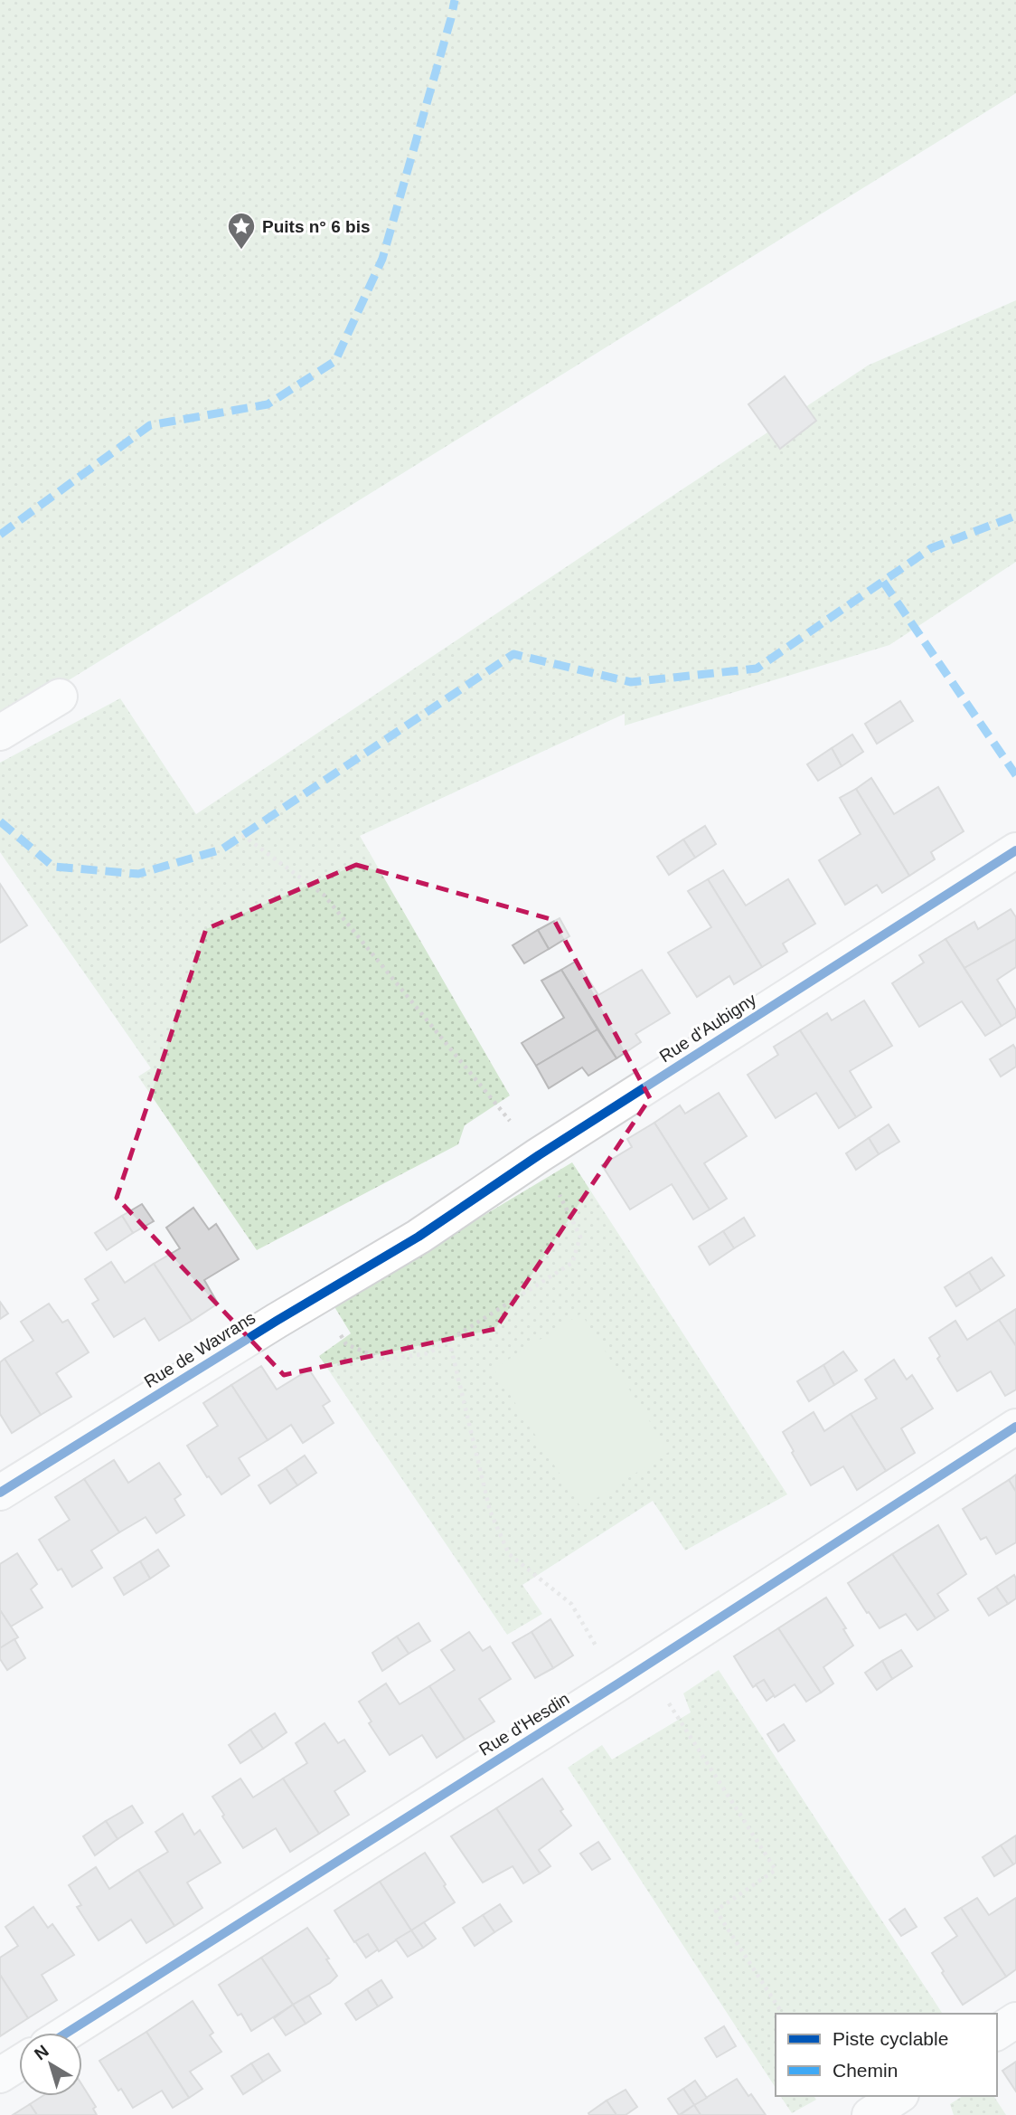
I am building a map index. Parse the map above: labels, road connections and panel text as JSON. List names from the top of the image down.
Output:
{
  "streets": {
    "street": ["Rue d'Aubigny", "Rue de Wavrans", "Rue d'Hesdin"]
  },
  "crossings": [
    ["Rue d'Aubigny", "Rue de Wavrans"]
  ],
  "places": {
    "place": ["Puits n° 6 bis"]
  },
  "legend": ["Piste cyclable", "Chemin"],
  "north": "top left"
}
